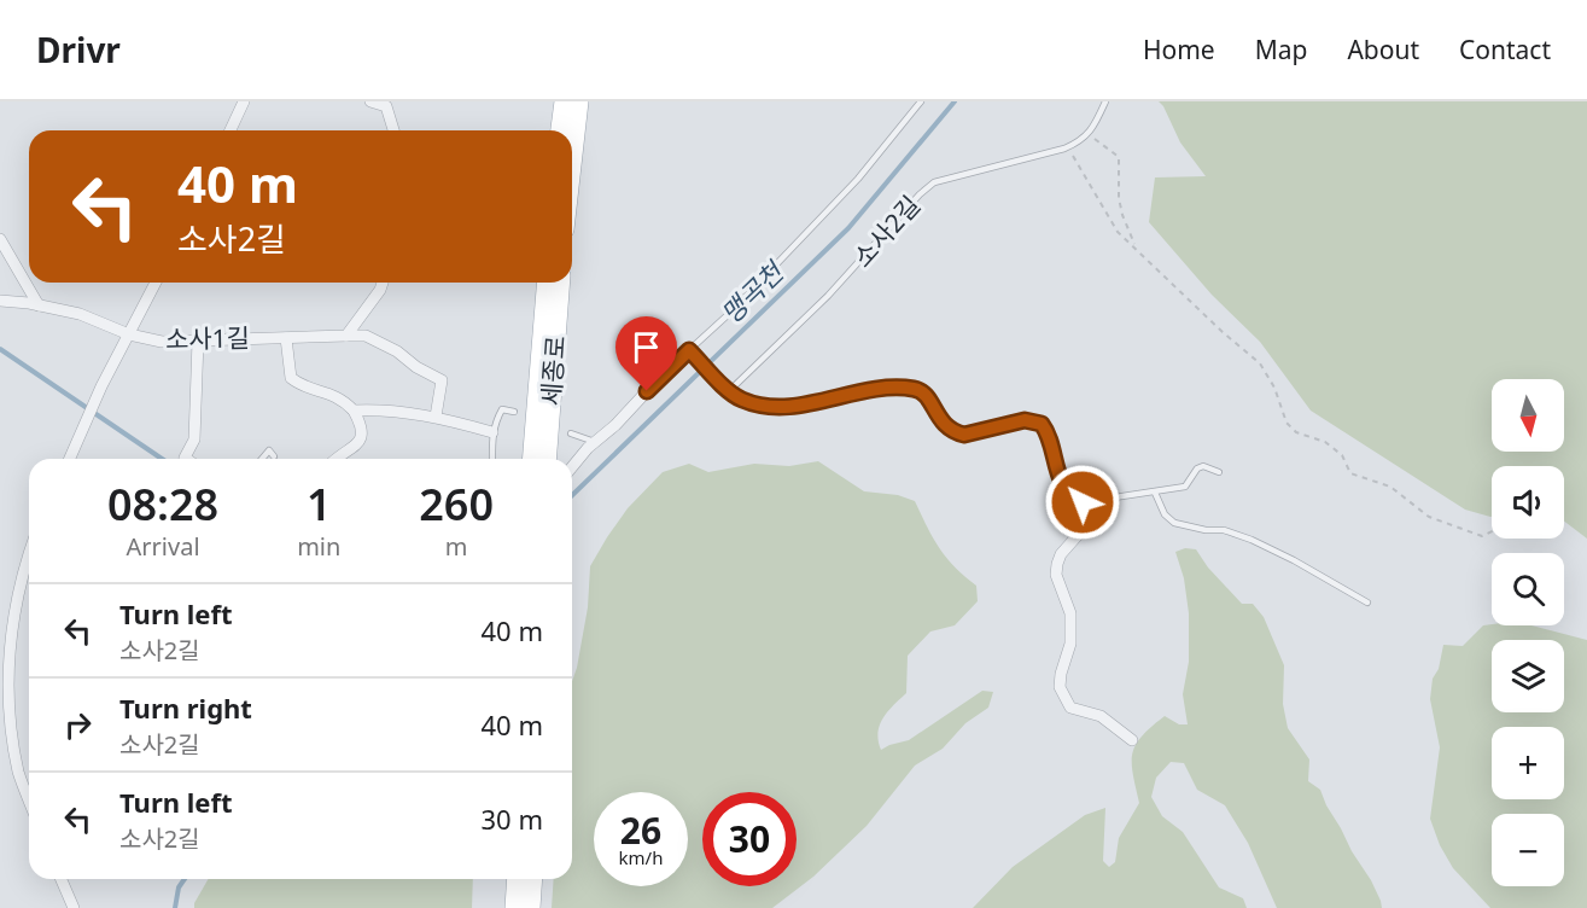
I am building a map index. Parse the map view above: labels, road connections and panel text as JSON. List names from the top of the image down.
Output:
{
  "streets": {
    "main road": ["세종로"],
    "street": ["소사1길"],
    "lane": ["소사2길"]
  },
  "water": ["맹곡천"],
  "north": "bottom",
  "page": {
    "header": "Drivr",
    "nav": [
      "Home",
      "Map",
      "About",
      "Contact"
    ],
    "turn": ["40 m", "소사2길"],
    "map_buttons": ["+", "−"],
    "eta": [
      "08:28",
      "Arrival",
      "1",
      "min",
      "260",
      "m"
    ],
    "list": [
      {
        "name": "Turn left",
        "note": "소사2길",
        "value": "40 m"
      },
      {
        "name": "Turn right",
        "note": "소사2길",
        "value": "40 m"
      },
      {
        "name": "Turn left",
        "note": "소사2길",
        "value": "30 m"
      }
    ],
    "speed": "26 km/h",
    "limit": "30"
  }
}
